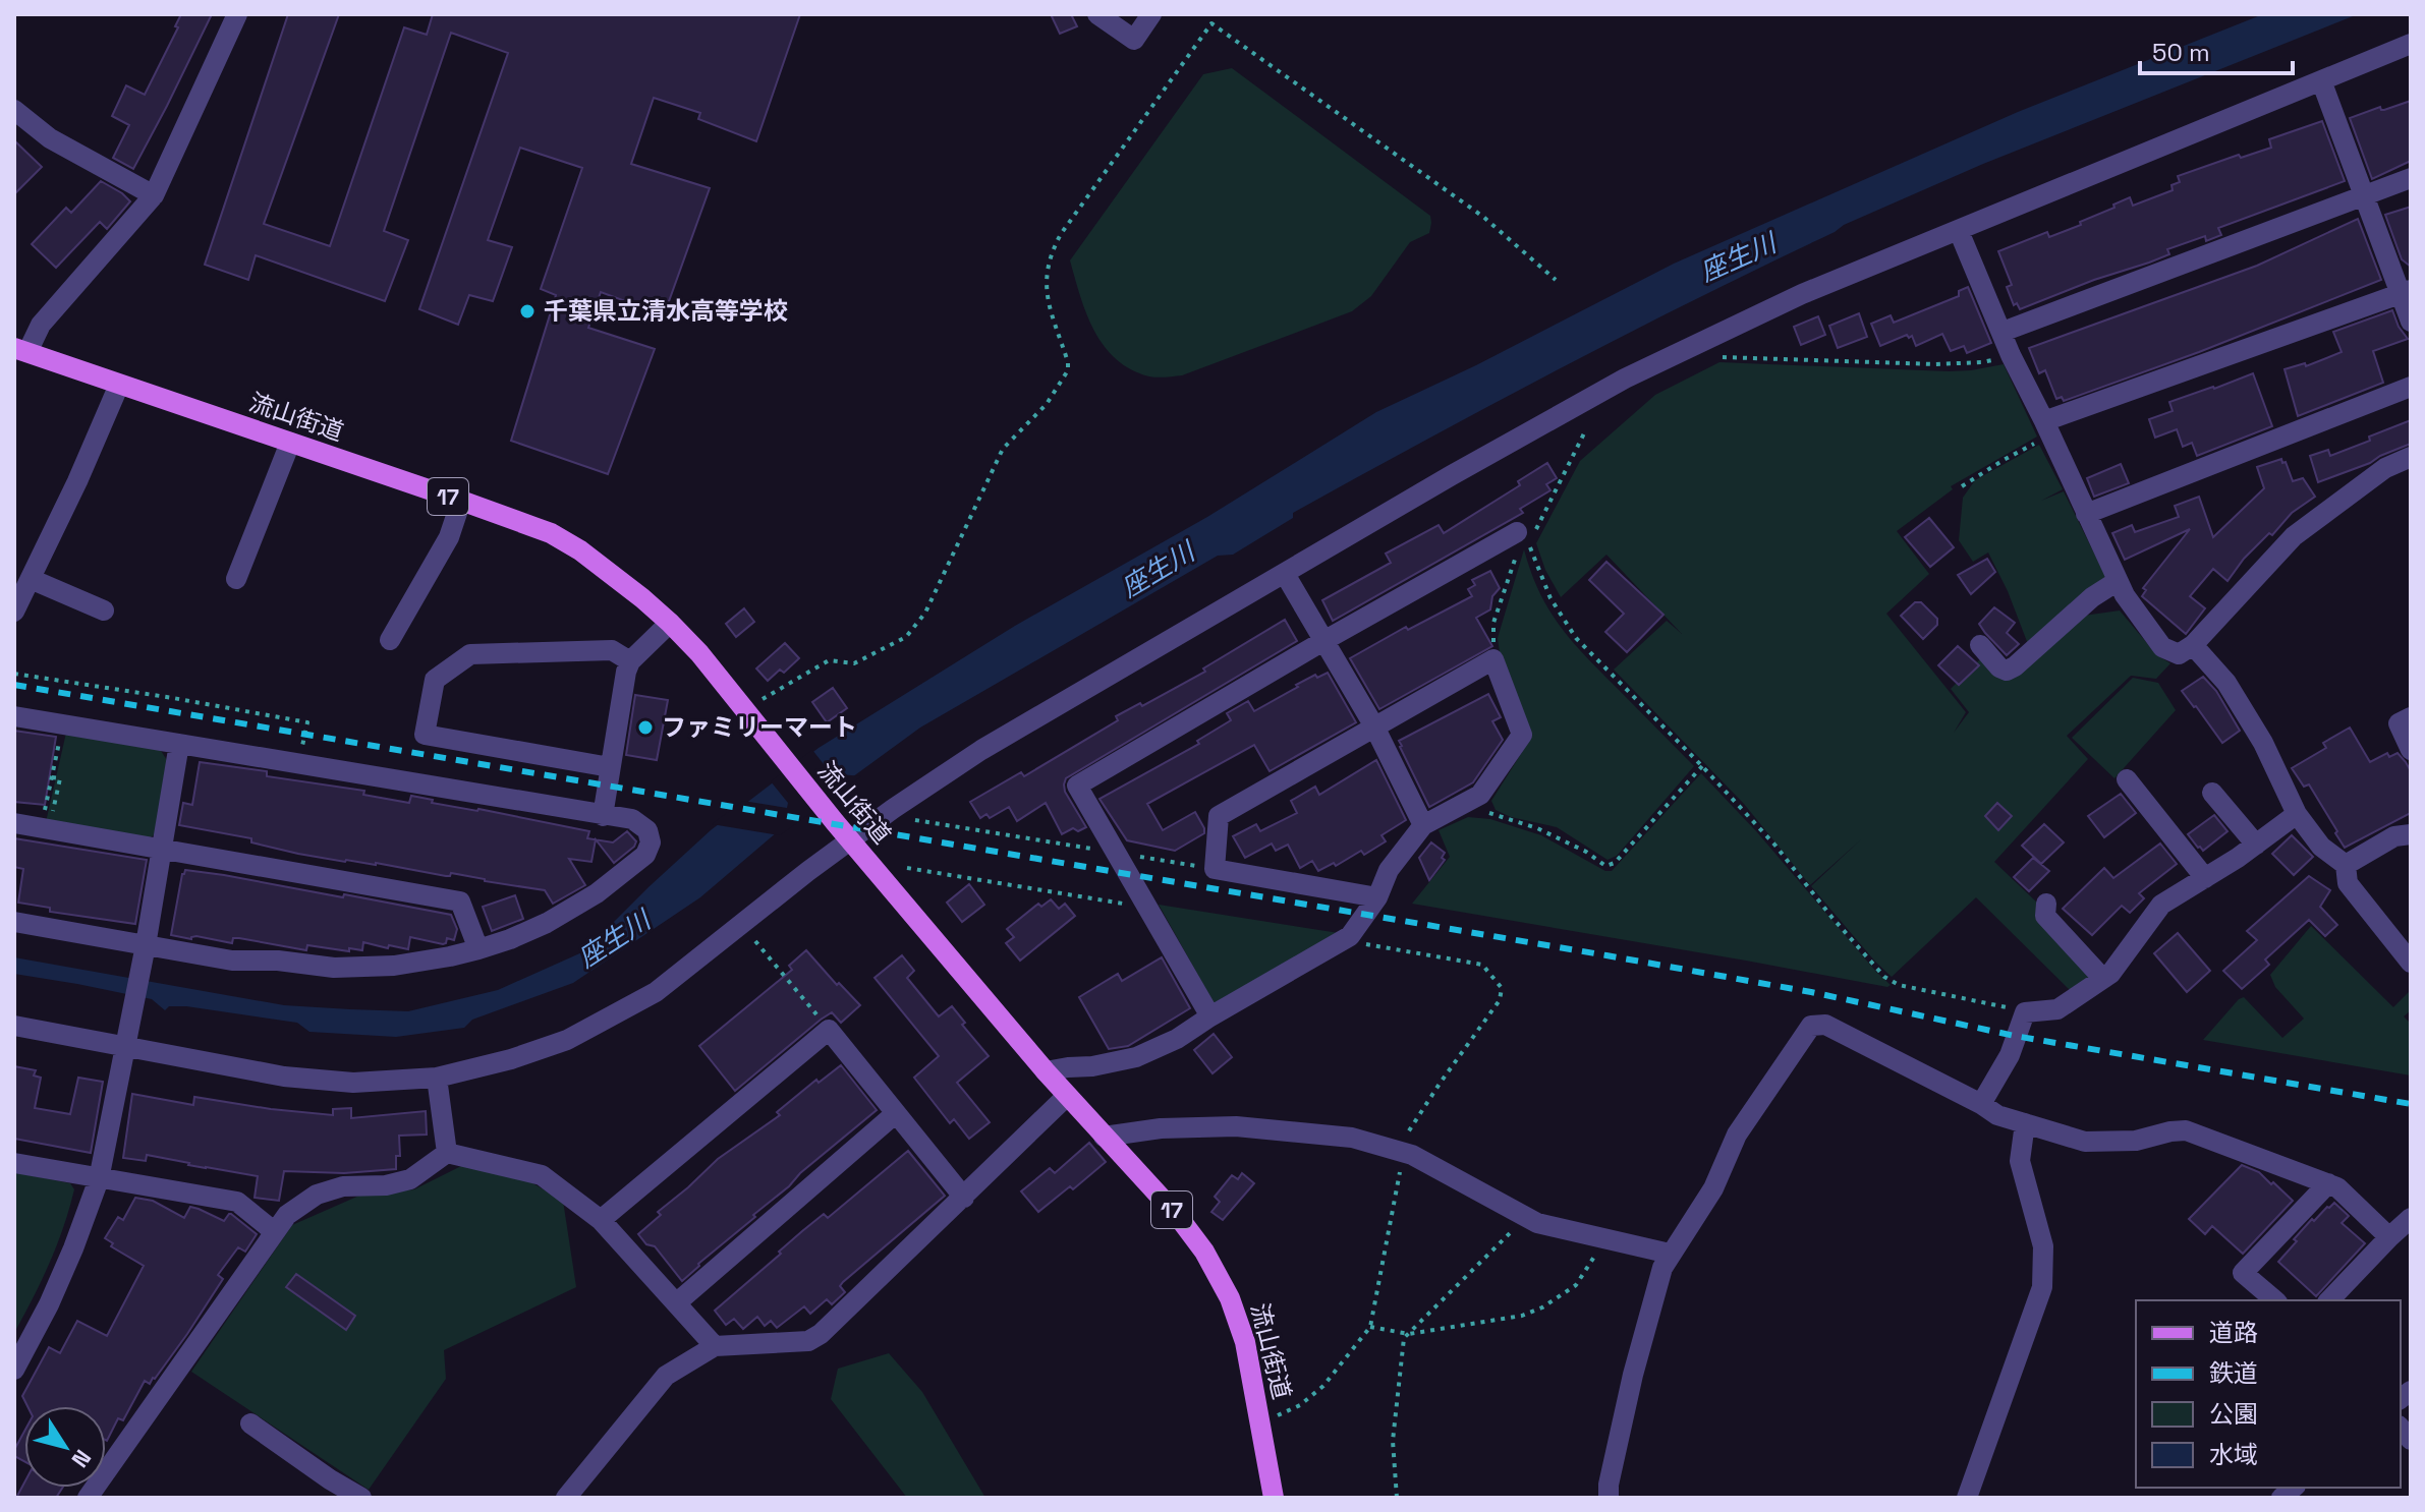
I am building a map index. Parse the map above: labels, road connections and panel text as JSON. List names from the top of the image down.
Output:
{
  "streets": {
    "main road": ["流山街道", "17"]
  },
  "water": ["座生川"],
  "places": ["千葉県立清水高等学校", "ファミリーマート"],
  "legend": [
    "道路",
    "鉄道",
    "公園",
    "水域"
  ],
  "scale_bar": "50 m",
  "north": "bottom right"
}
